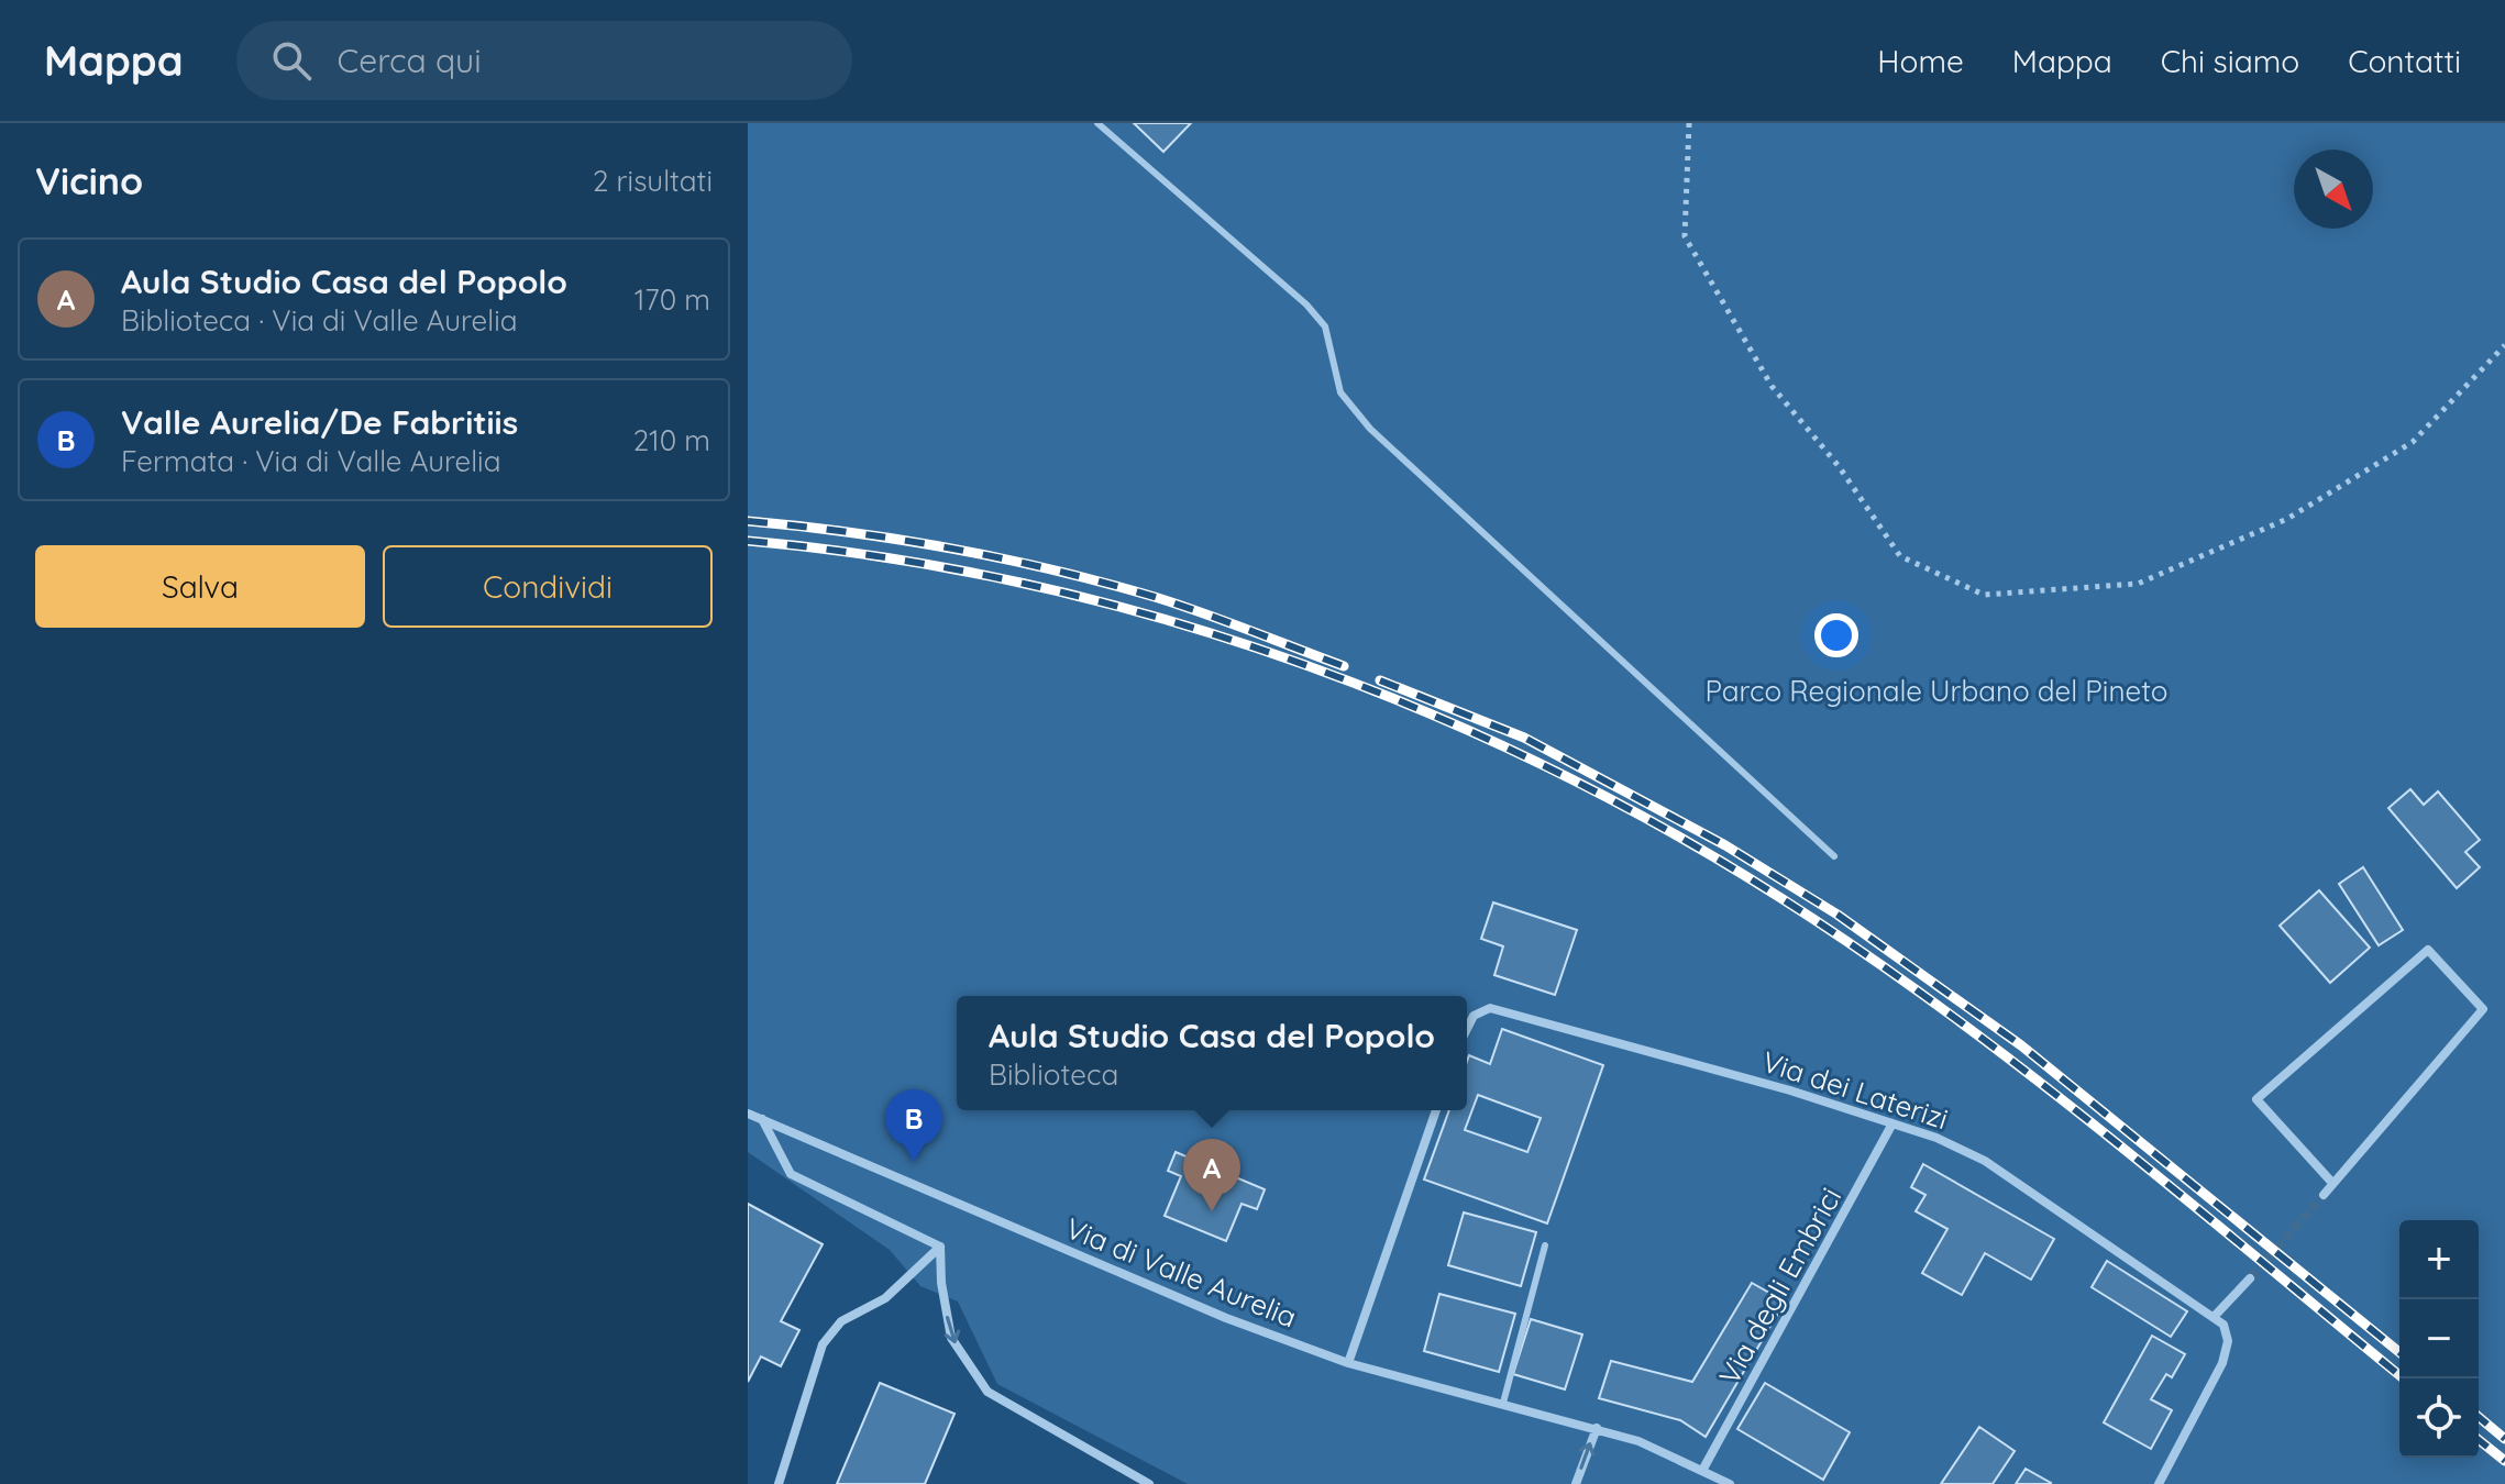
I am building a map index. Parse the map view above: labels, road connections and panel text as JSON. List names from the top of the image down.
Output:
{
  "streets": {
    "street": ["Via dei Laterizi", "Via di Valle Aurelia", "Via degli Embrici"]
  },
  "crossings": [
    ["Via dei Laterizi", "Via degli Embrici"],
    ["Via di Valle Aurelia", "Via degli Embrici"]
  ],
  "parks": ["Parco Regionale Urbano del Pineto"],
  "north": "bottom right",
  "page": {
    "header": "Mappa",
    "search": "Cerca qui",
    "nav": [
      "Home",
      "Mappa",
      "Chi siamo",
      "Contatti"
    ],
    "heading": ["Vicino", "2 risultati"],
    "list": [
      {
        "mark": "A",
        "name": "Aula Studio Casa del Popolo",
        "note": "Biblioteca · Via di Valle Aurelia",
        "value": "170 m"
      },
      {
        "mark": "B",
        "name": "Valle Aurelia/De Fabritiis",
        "note": "Fermata · Via di Valle Aurelia",
        "value": "210 m"
      }
    ],
    "buttons": ["Salva", "Condividi"],
    "popup": ["Aula Studio Casa del Popolo", "Biblioteca"],
    "pins": ["B", "A"],
    "map_buttons": ["+", "−"]
  }
}
